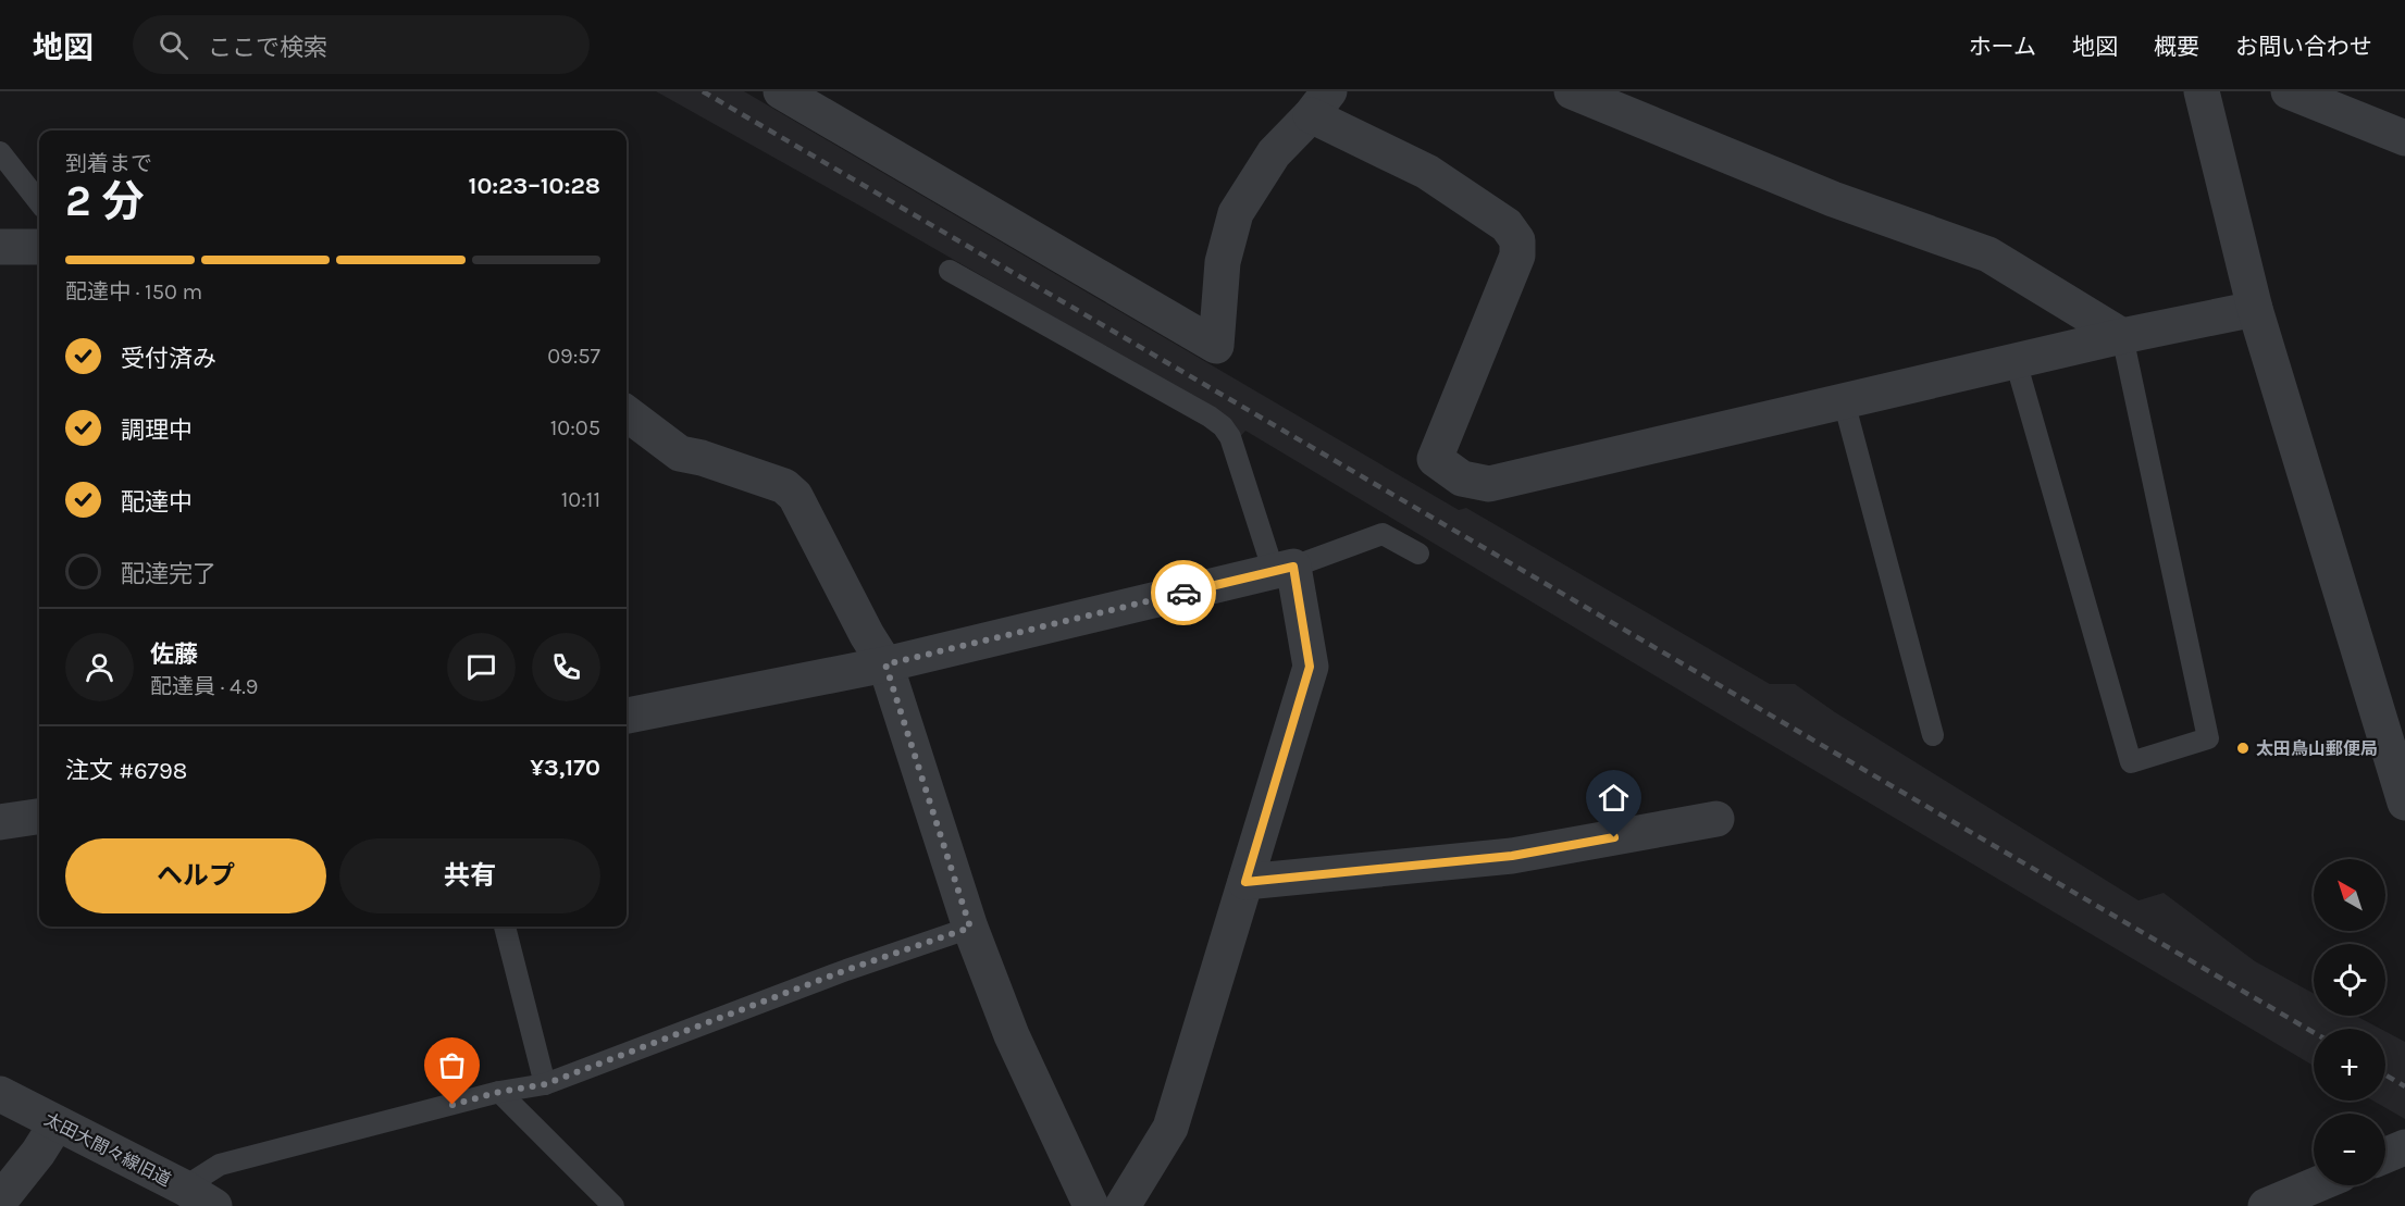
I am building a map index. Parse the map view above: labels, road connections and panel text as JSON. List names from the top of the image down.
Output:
{
  "streets": {
    "street": ["太田大間々線旧道"]
  },
  "places": ["太田鳥山郵便局"],
  "north": "top left",
  "page": {
    "header": "地図",
    "search": "ここで検索",
    "nav": [
      "ホーム",
      "地図",
      "概要",
      "お問い合わせ"
    ],
    "heading": ["2 分", "到着まで", "10:23–10:28"],
    "panel": [
      "佐藤",
      "配達員 · 4.9",
      "注文 #6798",
      "¥3,170"
    ],
    "bar": "配達中 · 150 m",
    "list": [
      ["受付済み", "09:57"],
      ["調理中", "10:05"],
      ["配達中", "10:11"],
      "配達完了"
    ],
    "buttons": ["ヘルプ", "共有"],
    "map_buttons": ["+", "−"]
  }
}
